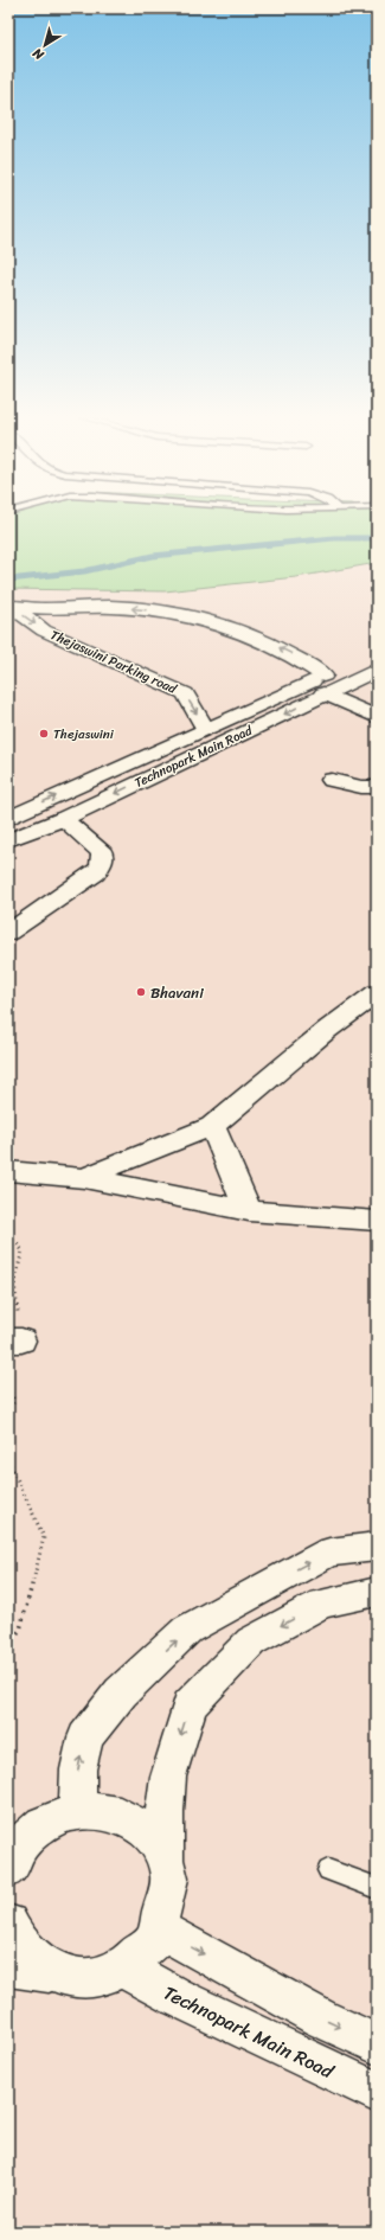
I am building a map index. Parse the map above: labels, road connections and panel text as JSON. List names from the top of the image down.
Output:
{
  "streets": {
    "street": ["Thejaswini Parking road", "Technopark Main Road"]
  },
  "crossings": [
    ["Thejaswini Parking road", "Technopark Main Road"]
  ],
  "places": ["Thejaswini", "Bhavani"],
  "north": "bottom left"
}
